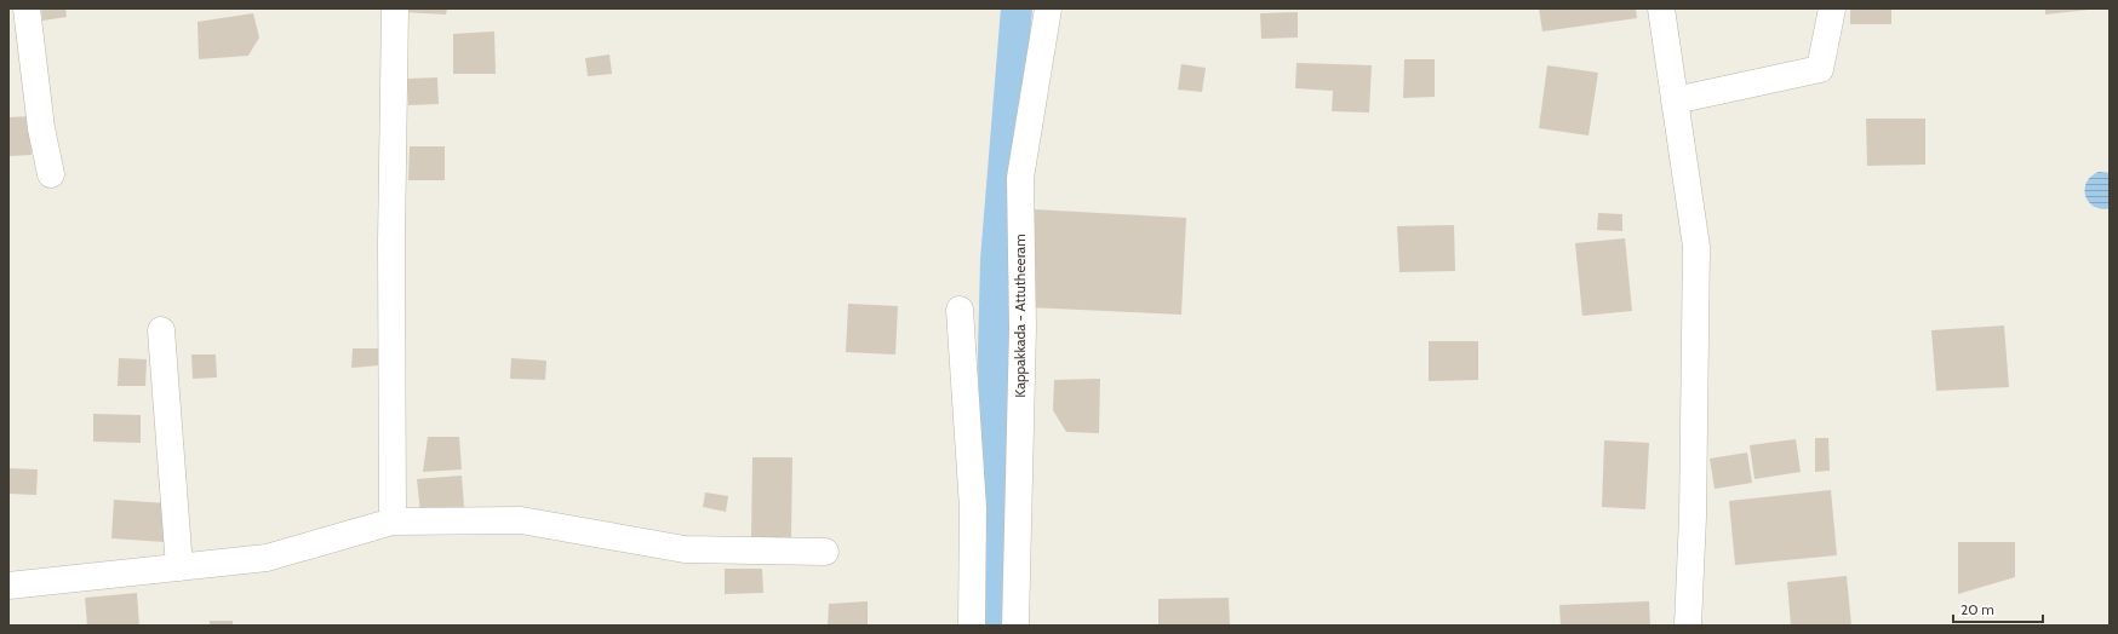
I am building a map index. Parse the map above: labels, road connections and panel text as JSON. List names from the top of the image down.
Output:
{
  "streets": {
    "street": ["Kappakkada - Attutheeram"]
  },
  "scale_bar": "20 m"
}
